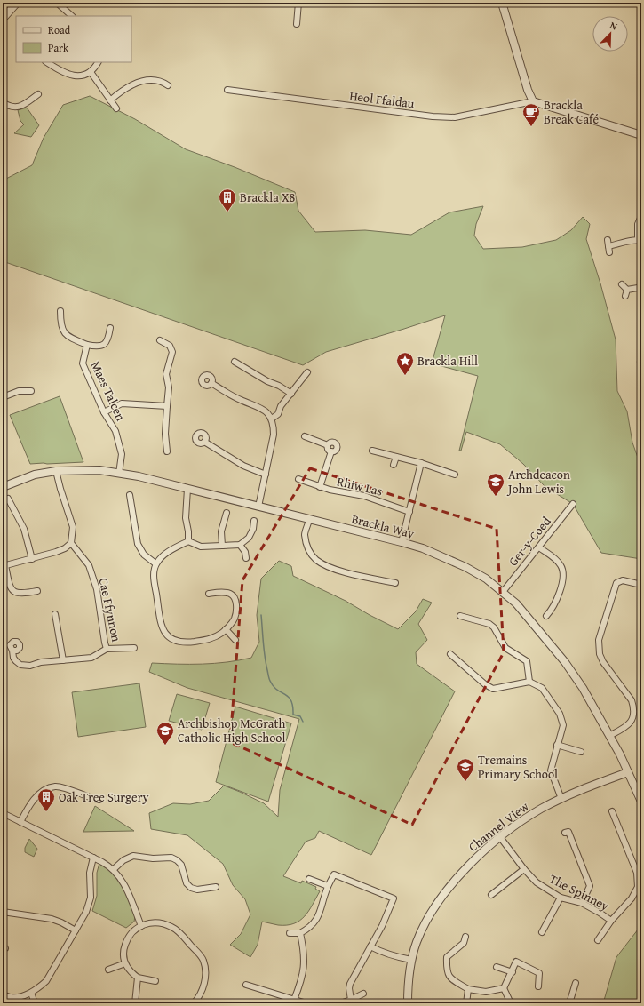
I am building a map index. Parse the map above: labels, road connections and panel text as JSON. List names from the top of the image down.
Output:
{
  "streets": {
    "street": [
      "Heol Ffaldau",
      "Maes Talcen",
      "Rhiw Las",
      "Brackla Way",
      "Ger-y-Coed",
      "Cae Ffynnon",
      "Channel View",
      "The Spinney"
    ]
  },
  "crossings": [
    ["Maes Talcen", "Brackla Way"],
    ["Brackla Way", "Ger-y-Coed"],
    ["Brackla Way", "Channel View"],
    ["Channel View", "The Spinney"]
  ],
  "places": {
    "cafe": ["Brackla Break Café"],
    "building": ["Brackla X8", "Oak Tree Surgery"],
    "place": ["Brackla Hill"],
    "school or university": ["Archdeacon John Lewis", "Archbishop McGrath Catholic High School", "Tremains Primary School"]
  },
  "legend": ["Road", "Park"],
  "north": "top right"
}
